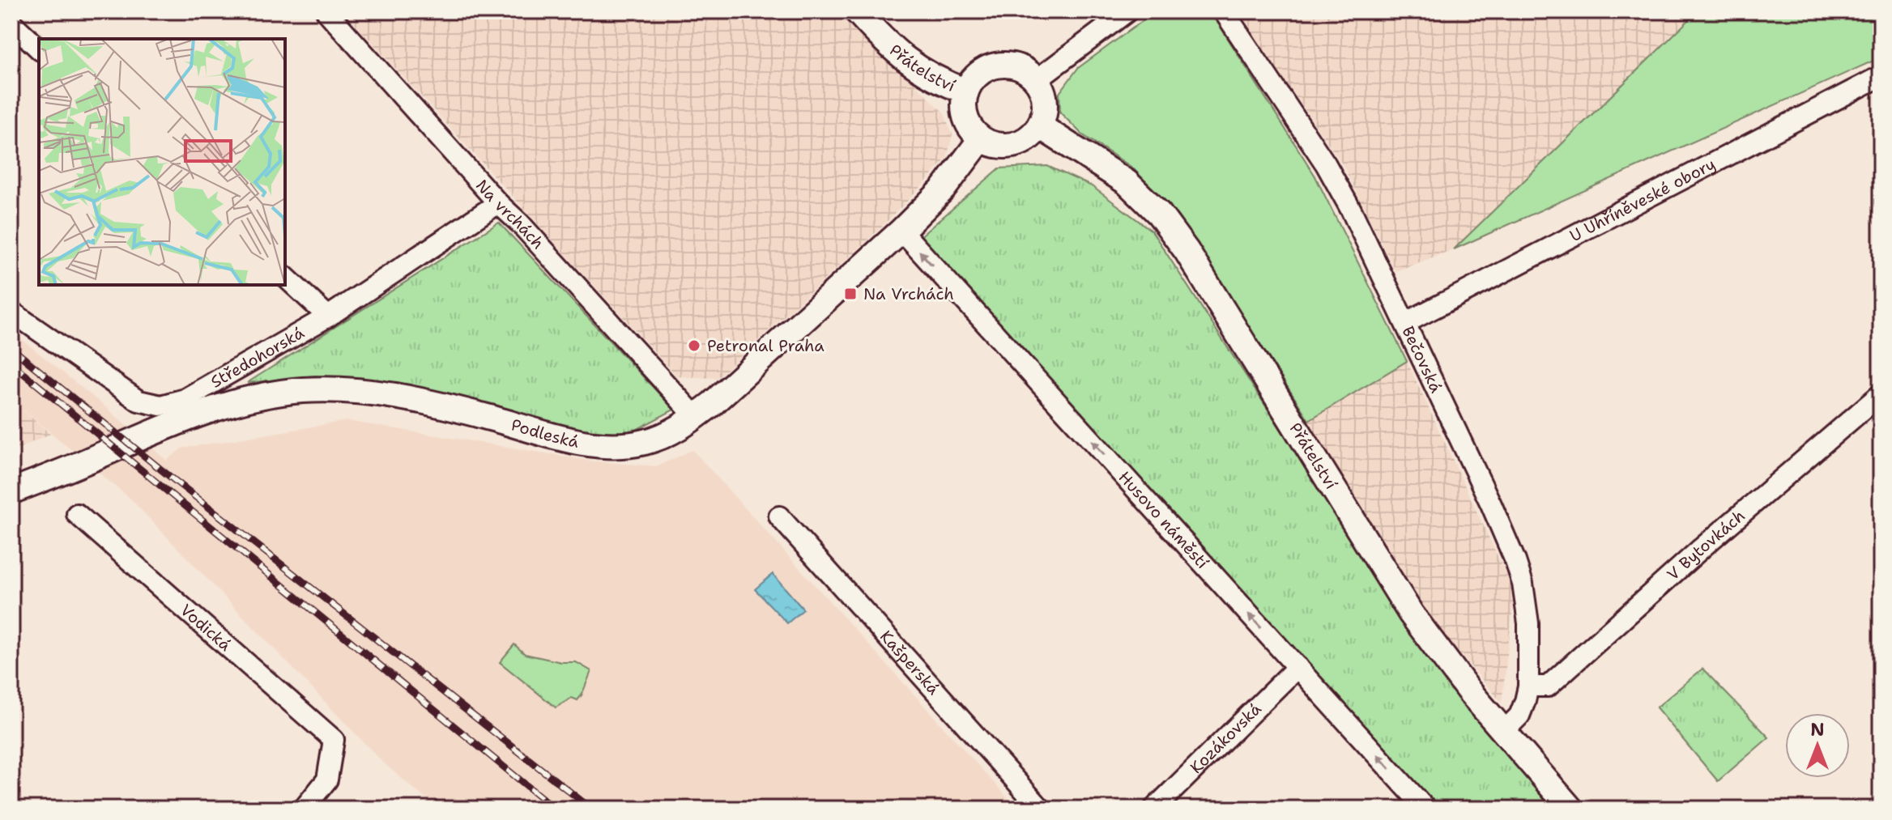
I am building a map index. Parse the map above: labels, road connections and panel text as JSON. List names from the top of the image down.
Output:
{
  "streets": {
    "main road": ["Přátelství", "Podleská"],
    "street": [
      "U Uhříněveské obory",
      "Na vrchách",
      "Středohorská",
      "Bečovská",
      "Husovo náměstí",
      "V Bytovkách",
      "Vodická",
      "Kašperská",
      "Kozákovská"
    ]
  },
  "crossings": [
    ["Přátelství", "Bečovská"],
    ["Přátelství", "Podleská"],
    ["U Uhříněveské obory", "Bečovská"],
    ["Na vrchách", "Středohorská"],
    ["Na vrchách", "Podleská"],
    ["Bečovská", "V Bytovkách"],
    ["Podleská", "Husovo náměstí"],
    ["Husovo náměstí", "Kozákovská"]
  ],
  "one_way": ["Husovo náměstí"],
  "places": {
    "transit": ["Na Vrchách"],
    "other": ["Petronal Praha"]
  },
  "north": "top"
}
